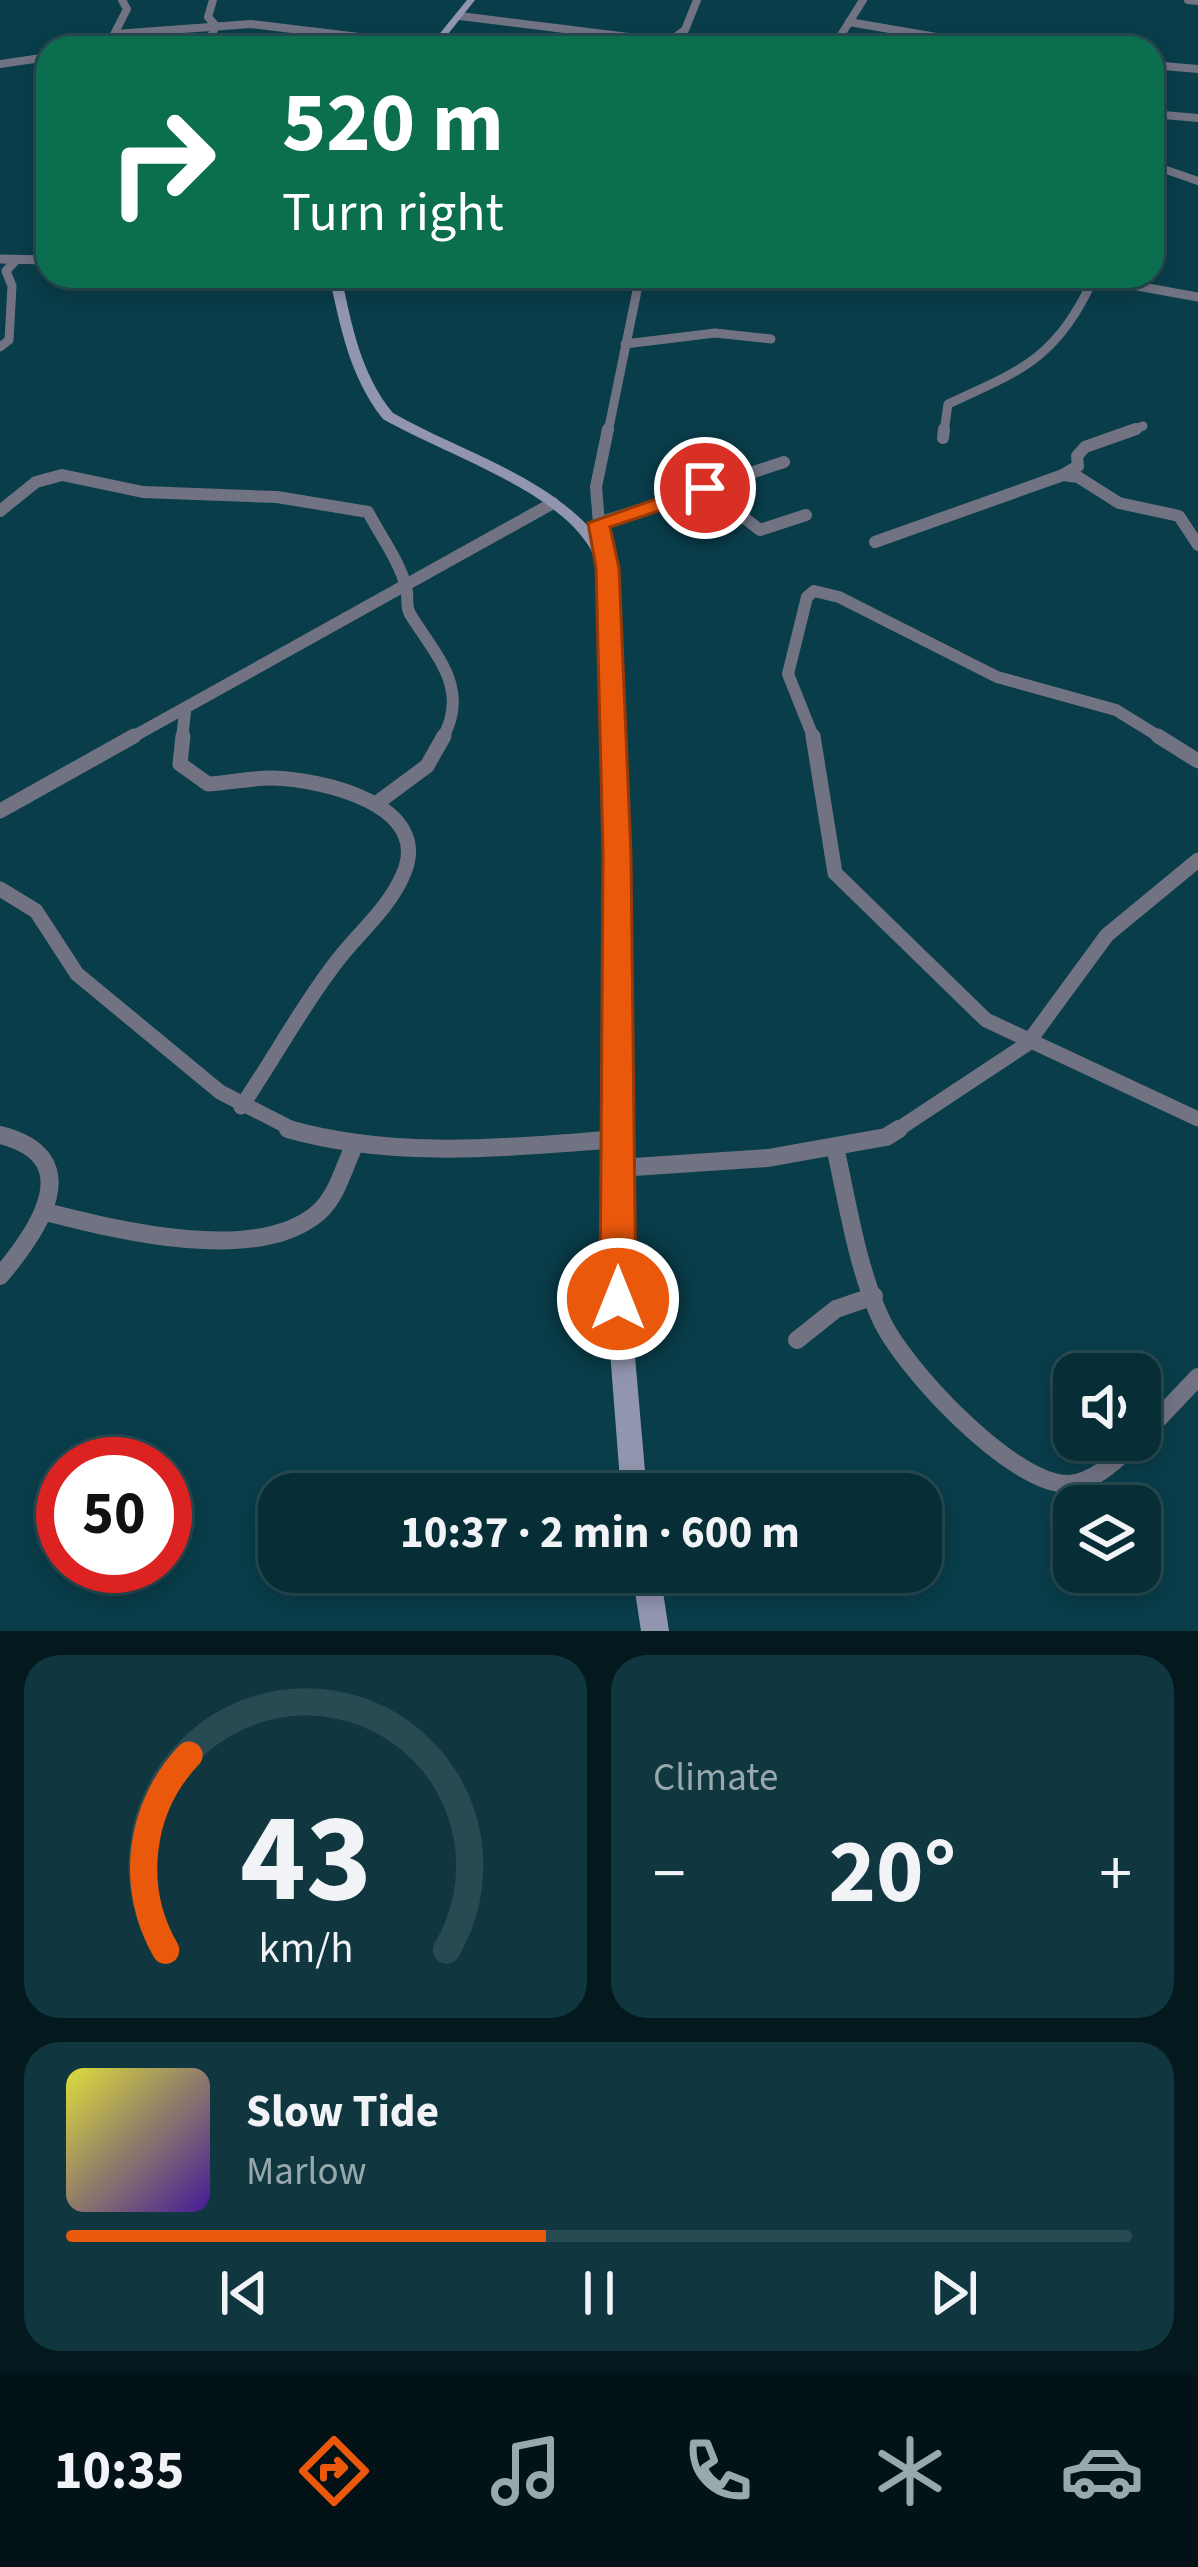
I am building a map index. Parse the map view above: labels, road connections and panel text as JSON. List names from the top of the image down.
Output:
{
  "page": {
    "turn": ["520 m", "Turn right"],
    "limit": "50",
    "trip": "10:37 · 2 min · 600 m",
    "tile": "Climate",
    "heat": ["−", "20°", "+"],
    "song": ["Slow Tide", "Marlow"],
    "tabs": "10:35",
    "gauge": ["43", "km/h"]
  }
}
